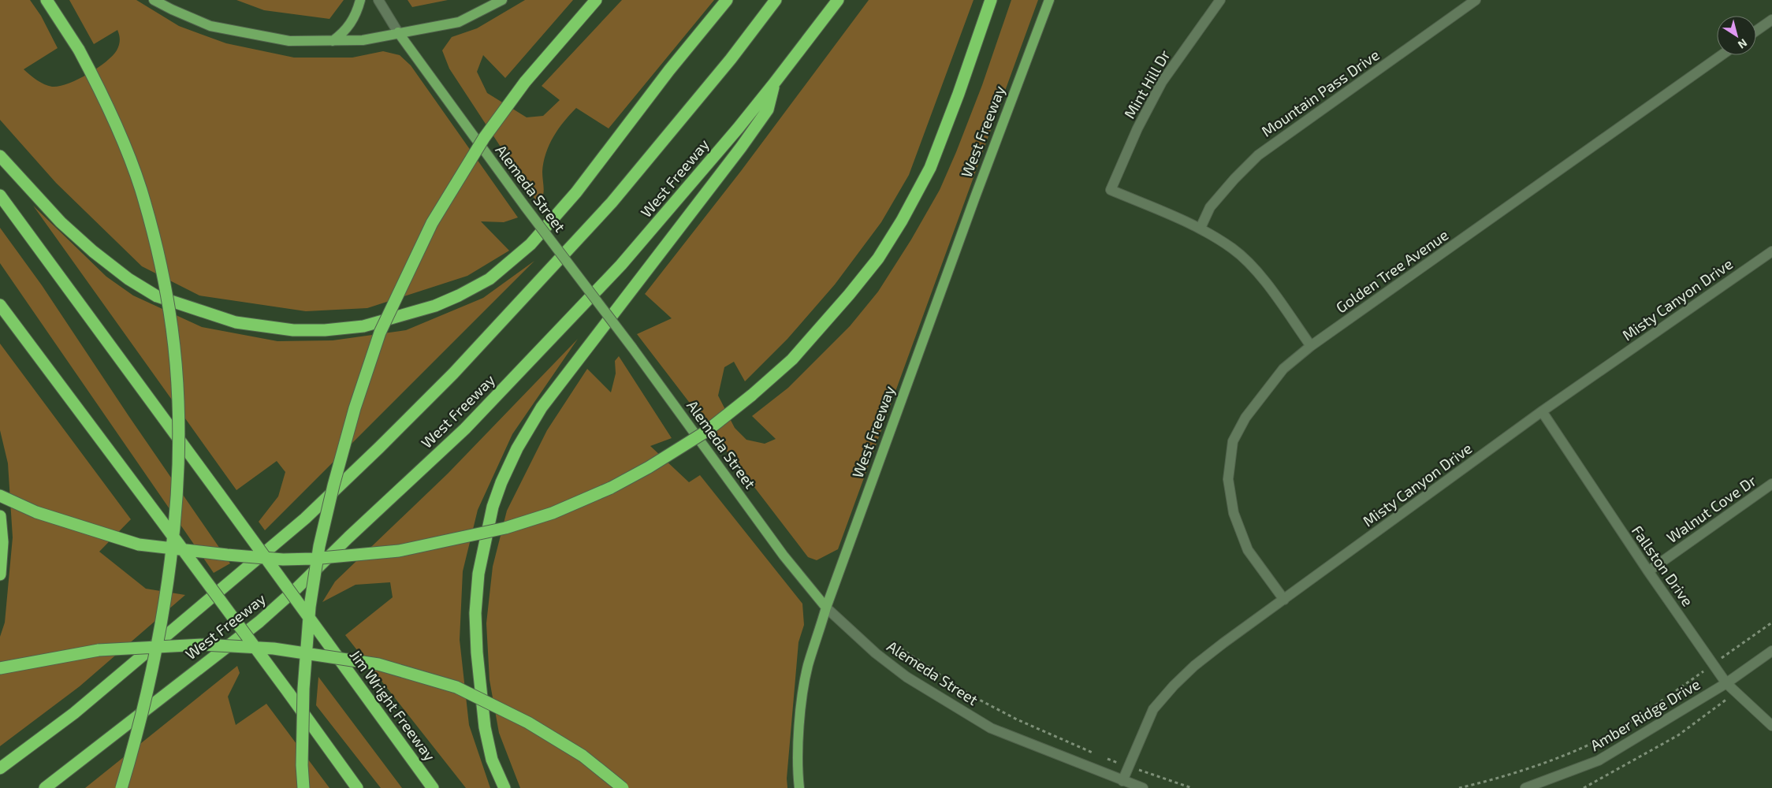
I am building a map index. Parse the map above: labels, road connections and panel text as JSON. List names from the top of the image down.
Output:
{
  "streets": {
    "highway": ["West Freeway", "Jim Wright Freeway"],
    "main road": ["Alemeda Street"],
    "street": [
      "Mint Hill Dr",
      "Mountain Pass Drive",
      "Golden Tree Avenue",
      "Misty Canyon Drive",
      "Walnut Cove Dr",
      "Fallston Drive",
      "Amber Ridge Drive"
    ]
  },
  "crossings": [
    ["Mint Hill Dr", "Mountain Pass Drive"],
    ["West Freeway", "Alemeda Street"],
    ["Alemeda Street", "Misty Canyon Drive"],
    ["Golden Tree Avenue", "Misty Canyon Drive"],
    ["Misty Canyon Drive", "Fallston Drive"],
    ["Walnut Cove Dr", "Fallston Drive"],
    ["Fallston Drive", "Amber Ridge Drive"]
  ],
  "north": "bottom right"
}
